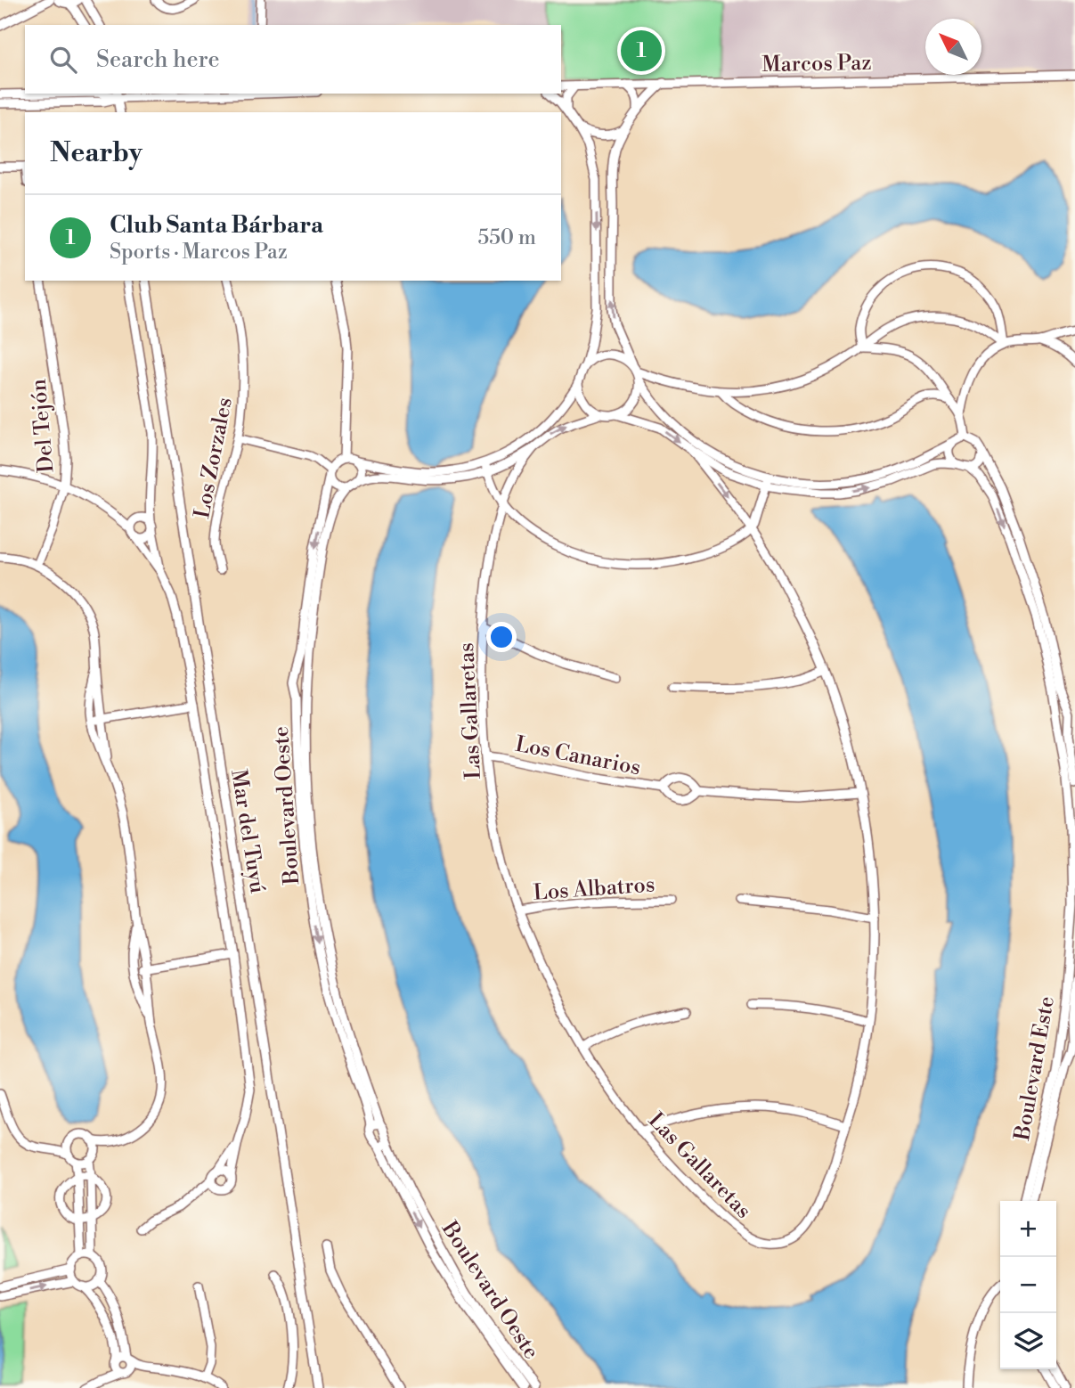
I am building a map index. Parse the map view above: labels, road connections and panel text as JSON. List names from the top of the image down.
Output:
{
  "streets": {
    "street": [
      "Marcos Paz",
      "Del Tejón",
      "Los Zorzales",
      "Las Gallaretas",
      "Los Canarios",
      "Boulevard Oeste",
      "Mar del Tuyú",
      "Los Albatros",
      "Boulevard Este"
    ]
  },
  "crossings": [
    ["Las Gallaretas", "Los Canarios"],
    ["Las Gallaretas", "Los Albatros"]
  ],
  "north": "top left",
  "page": {
    "search": "Search here",
    "pins": "1",
    "heading": "Nearby",
    "list": [
      {
        "mark": "1",
        "name": "Club Santa Bárbara",
        "note": "Sports · Marcos Paz",
        "value": "550 m"
      }
    ],
    "map_buttons": ["+", "−"]
  }
}
